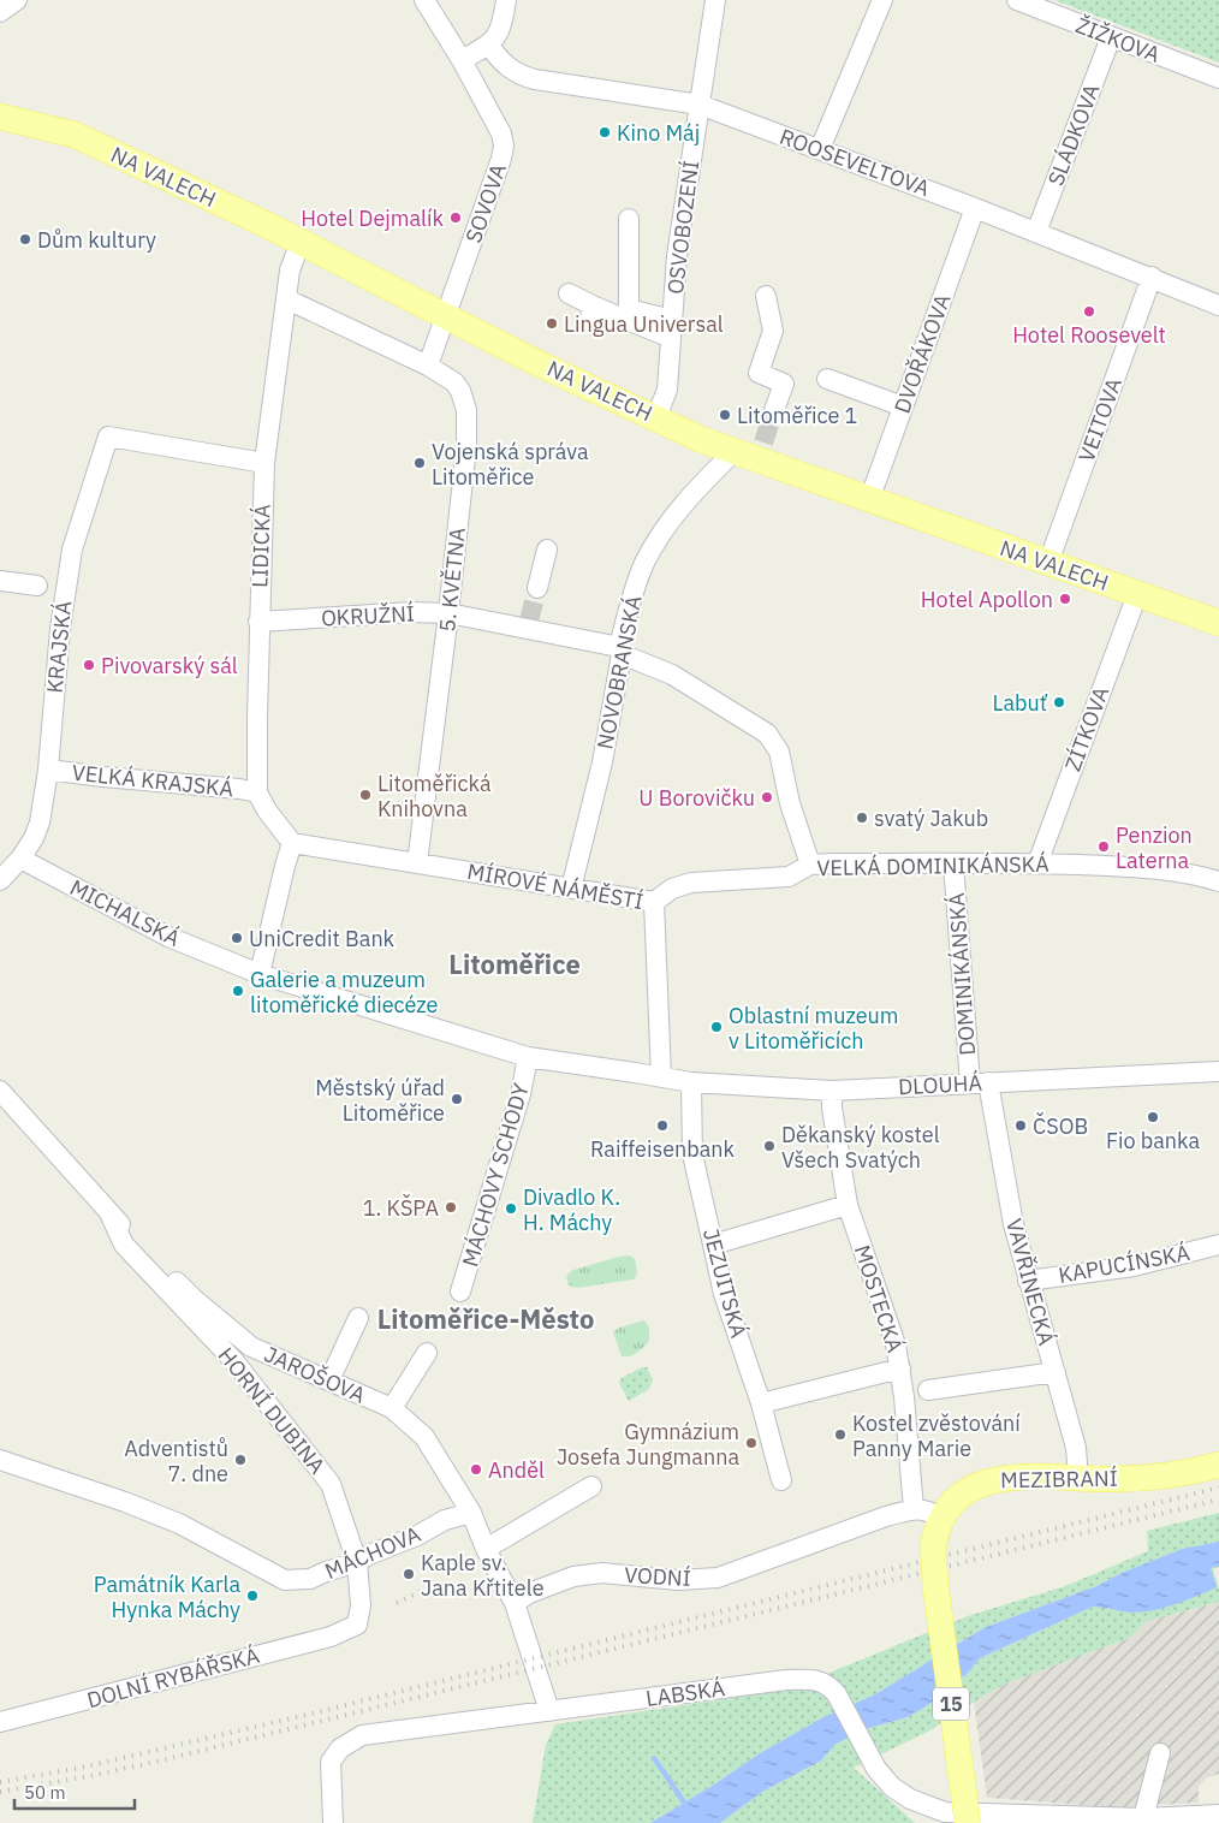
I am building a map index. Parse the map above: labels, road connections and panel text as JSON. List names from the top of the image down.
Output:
{
  "streets": {
    "main road": ["NA VALECH", "MEZIBRANÍ", "15"],
    "street": [
      "ŽIŽKOVA",
      "SLÁDKOVA",
      "ROOSEVELTOVA",
      "SOVOVA",
      "OSVOBOZENÍ",
      "DVOŘÁKOVA",
      "VEITOVA",
      "LIDICKÁ",
      "5. KVĚTNA",
      "OKRUŽNÍ",
      "KRAJSKÁ",
      "NOVOBRANSKÁ",
      "ZÍTKOVA",
      "VELKÁ KRAJSKÁ",
      "VELKÁ DOMINIKÁNSKÁ",
      "MÍROVÉ NÁMĚSTÍ",
      "MICHALSKÁ",
      "DOMINIKÁNSKÁ",
      "DLOUHÁ",
      "MÁCHOVY SCHODY",
      "KAPUCÍNSKÁ",
      "VAVŘINECKÁ",
      "JEZUITSKÁ",
      "MOSTECKÁ",
      "JAROŠOVA",
      "HORNÍ DUBINA",
      "MÁCHOVA",
      "VODNÍ",
      "DOLNÍ RYBÁŘSKÁ",
      "LABSKÁ"
    ]
  },
  "crossings": [
    ["ŽIŽKOVA", "SLÁDKOVA"],
    ["SLÁDKOVA", "ROOSEVELTOVA"],
    ["ROOSEVELTOVA", "OSVOBOZENÍ"],
    ["ROOSEVELTOVA", "DVOŘÁKOVA"],
    ["ROOSEVELTOVA", "VEITOVA"],
    ["NA VALECH", "SOVOVA"],
    ["NA VALECH", "OSVOBOZENÍ"],
    ["NA VALECH", "DVOŘÁKOVA"],
    ["NA VALECH", "VEITOVA"],
    ["NA VALECH", "LIDICKÁ"],
    ["NA VALECH", "NOVOBRANSKÁ"],
    ["NA VALECH", "ZÍTKOVA"],
    ["LIDICKÁ", "5. KVĚTNA"],
    ["LIDICKÁ", "OKRUŽNÍ"],
    ["LIDICKÁ", "KRAJSKÁ"],
    ["LIDICKÁ", "VELKÁ KRAJSKÁ"],
    ["5. KVĚTNA", "OKRUŽNÍ"],
    ["5. KVĚTNA", "MÍROVÉ NÁMĚSTÍ"],
    ["OKRUŽNÍ", "NOVOBRANSKÁ"],
    ["OKRUŽNÍ", "VELKÁ DOMINIKÁNSKÁ"],
    ["KRAJSKÁ", "VELKÁ KRAJSKÁ"],
    ["KRAJSKÁ", "MICHALSKÁ"],
    ["NOVOBRANSKÁ", "MÍROVÉ NÁMĚSTÍ"],
    ["ZÍTKOVA", "VELKÁ DOMINIKÁNSKÁ"],
    ["VELKÁ DOMINIKÁNSKÁ", "MÍROVÉ NÁMĚSTÍ"],
    ["VELKÁ DOMINIKÁNSKÁ", "DOMINIKÁNSKÁ"],
    ["MÍROVÉ NÁMĚSTÍ", "DLOUHÁ"],
    ["DOMINIKÁNSKÁ", "DLOUHÁ"],
    ["DOMINIKÁNSKÁ", "VAVŘINECKÁ"],
    ["DLOUHÁ", "VAVŘINECKÁ"],
    ["DLOUHÁ", "JEZUITSKÁ"],
    ["DLOUHÁ", "MOSTECKÁ"],
    ["KAPUCÍNSKÁ", "VAVŘINECKÁ"],
    ["VAVŘINECKÁ", "MEZIBRANÍ"],
    ["MOSTECKÁ", "VODNÍ"],
    ["JAROŠOVA", "HORNÍ DUBINA"],
    ["JAROŠOVA", "MÁCHOVA"],
    ["JAROŠOVA", "VODNÍ"],
    ["JAROŠOVA", "LABSKÁ"],
    ["HORNÍ DUBINA", "MÁCHOVA"],
    ["HORNÍ DUBINA", "DOLNÍ RYBÁŘSKÁ"]
  ],
  "districts": ["Litoměřice", "Litoměřice-Město"],
  "places": [
    "Kino Máj",
    "Hotel Dejmalík",
    "Dům kultury",
    "Hotel Roosevelt",
    "Lingua Universal",
    "Litoměřice 1",
    "Vojenská správa Litoměřice",
    "Hotel Apollon",
    "Pivovarský sál",
    "Labuť",
    "Litoměřická Knihovna",
    "U Borovičku",
    "svatý Jakub",
    "Penzion Laterna",
    "UniCredit Bank",
    "Galerie a muzeum litoměřické diecéze",
    "Oblastní muzeum v Litoměřicích",
    "Městský úřad Litoměřice",
    "Fio banka",
    "Raiffeisenbank",
    "ČSOB",
    "Děkanský kostel Všech Svatých",
    "1. KŠPA",
    "Divadlo K. H. Máchy",
    "Kostel zvěstování Panny Marie",
    "Gymnázium Josefa Jungmanna",
    "Adventistů 7. dne",
    "Anděl",
    "Kaple sv. Jana Křtitele",
    "Památník Karla Hynka Máchy"
  ],
  "scale_bar": "50 m"
}
